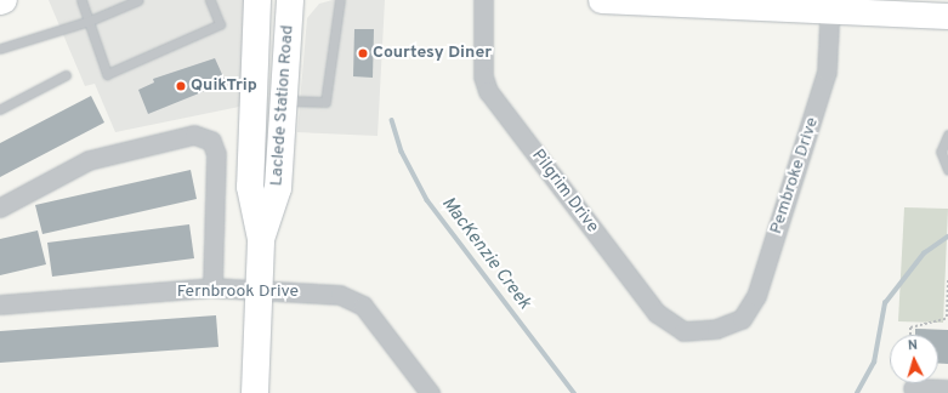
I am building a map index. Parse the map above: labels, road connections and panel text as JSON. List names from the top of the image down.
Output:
{
  "streets": {
    "main road": ["Laclede Station Road"],
    "street": ["Pembroke Drive", "Pilgrim Drive", "Fernbrook Drive"]
  },
  "crossings": [
    ["Laclede Station Road", "Fernbrook Drive"],
    ["Pembroke Drive", "Pilgrim Drive"]
  ],
  "water": ["MacKenzie Creek"],
  "places": ["Courtesy Diner", "QuikTrip"],
  "north": "top"
}
